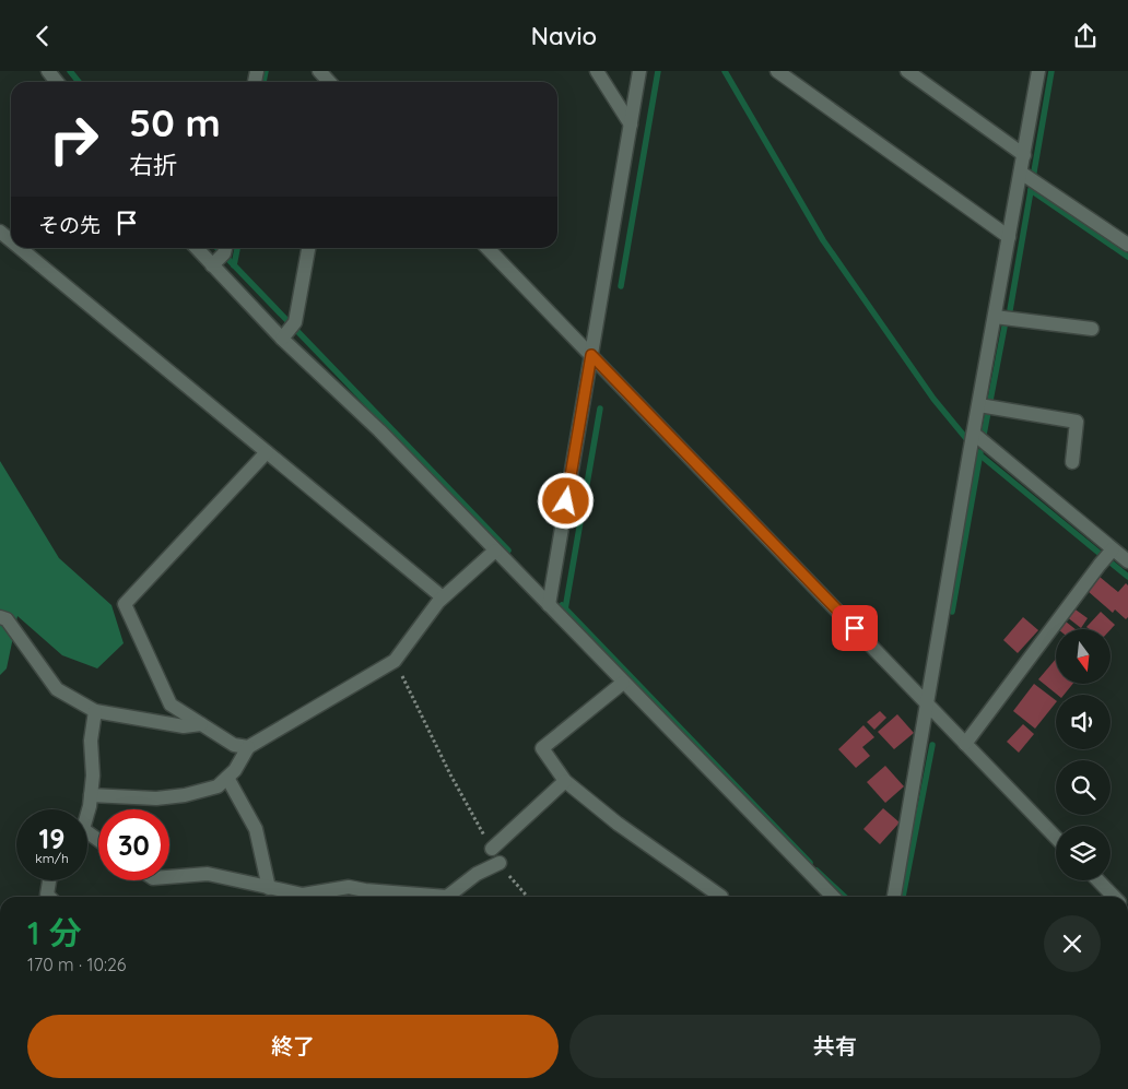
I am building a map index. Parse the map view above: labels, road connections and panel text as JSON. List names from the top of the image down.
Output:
{
  "north": "bottom",
  "page": {
    "header": "Navio",
    "turn": ["50 m", "右折"],
    "then": "その先",
    "speed": "19 km/h",
    "limit": "30",
    "heading": ["1 分", "170 m · 10:26"],
    "buttons": ["終了", "共有"]
  }
}
